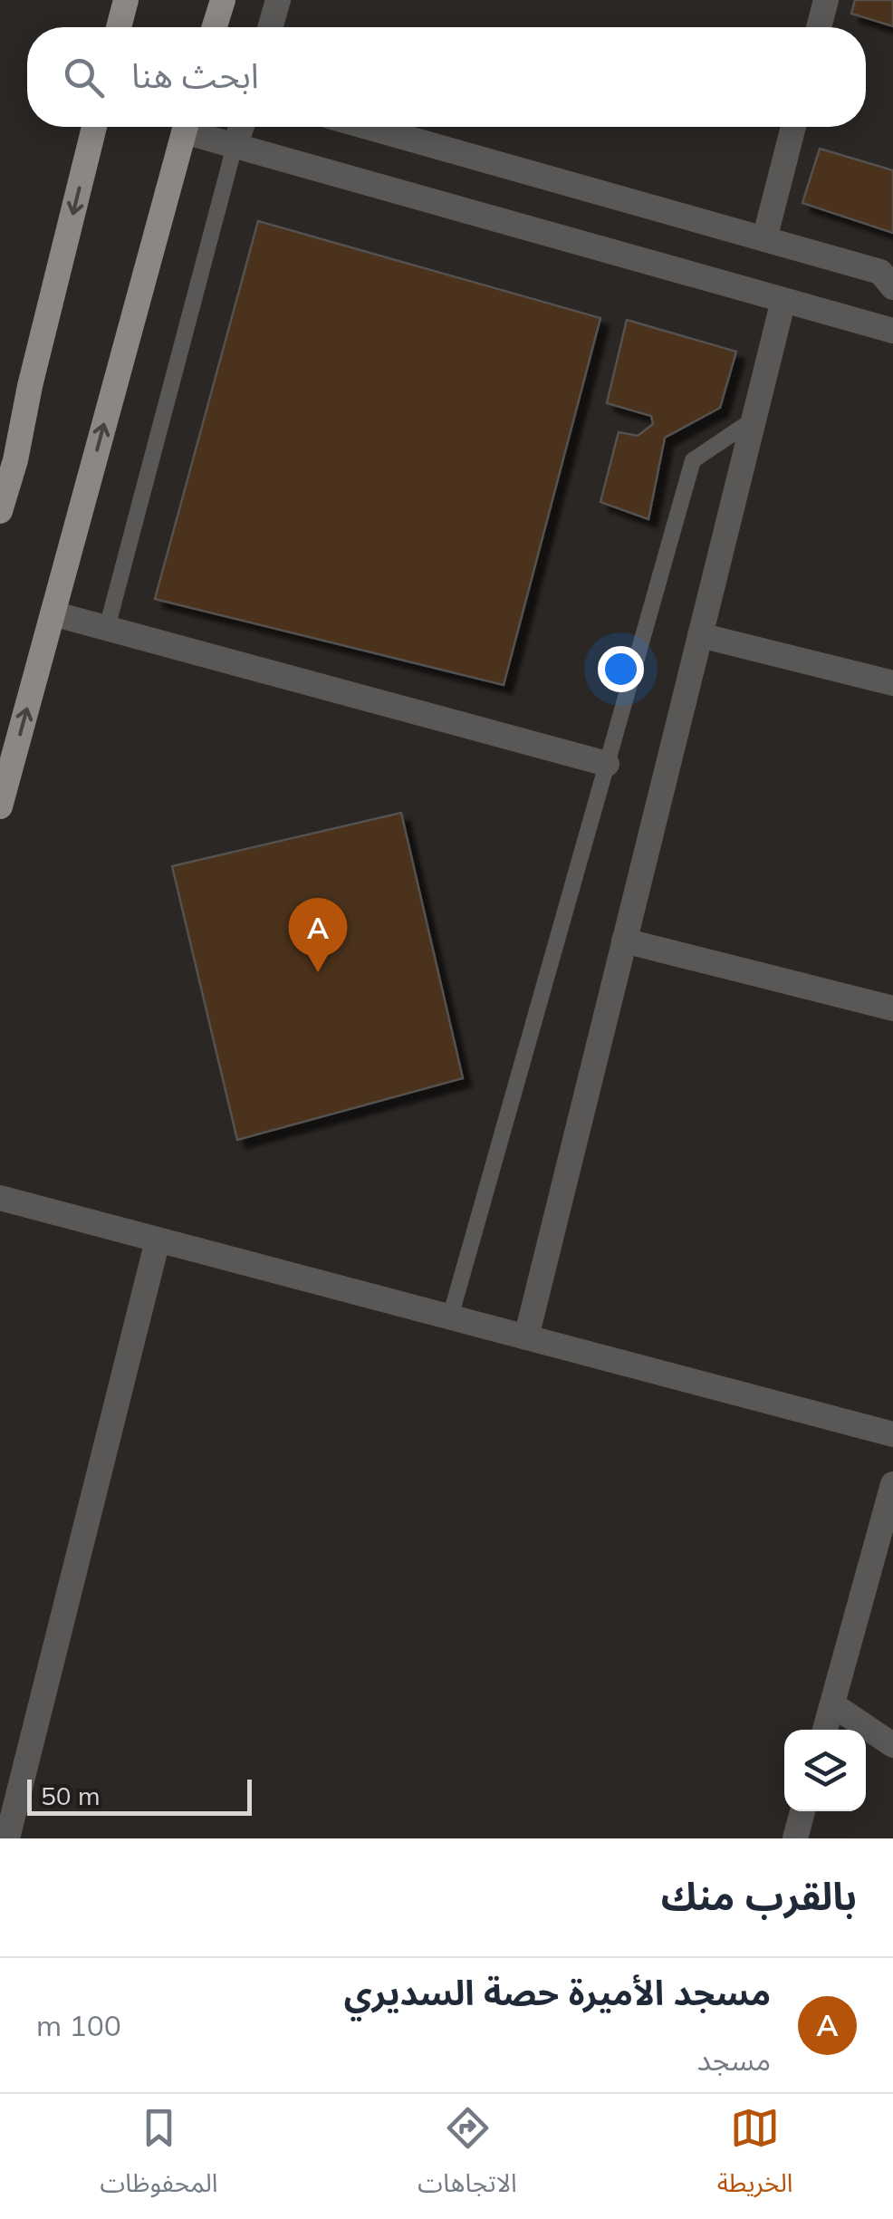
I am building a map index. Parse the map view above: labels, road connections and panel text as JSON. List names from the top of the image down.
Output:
{
  "scale_bar": "50 m",
  "page": {
    "search": "ابحث هنا",
    "pins": "A",
    "scale": "50 m",
    "heading": "بالقرب منك",
    "list": [
      {
        "mark": "A",
        "name": "مسجد الأميرة حصة السديري",
        "note": "مسجد",
        "value": "100 m"
      }
    ],
    "nav": ["الخريطة", "الاتجاهات", "المحفوظات"]
  }
}
